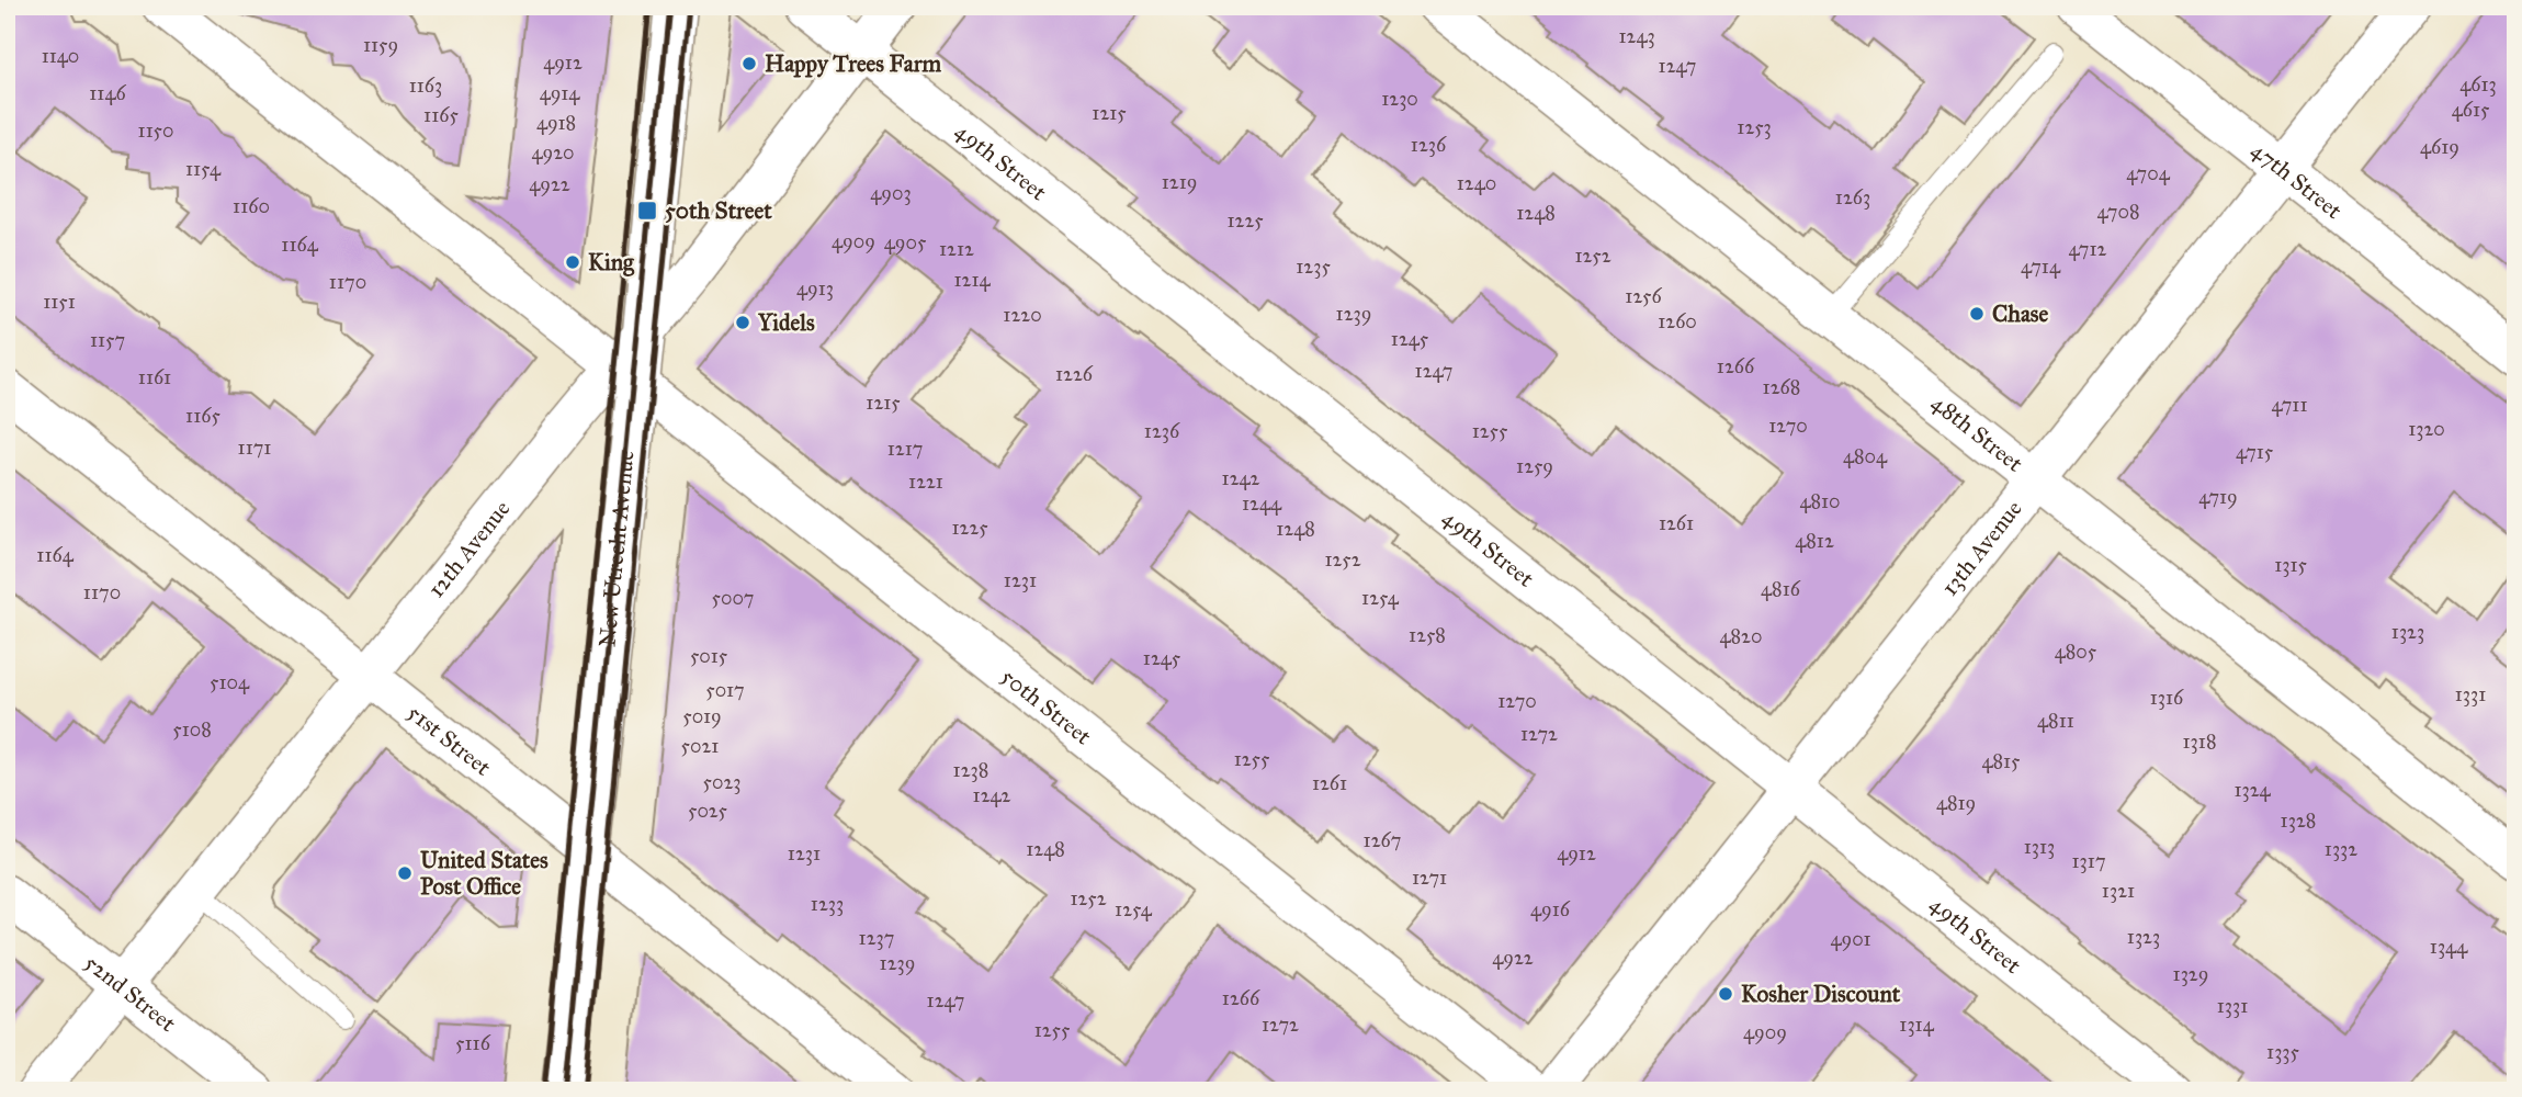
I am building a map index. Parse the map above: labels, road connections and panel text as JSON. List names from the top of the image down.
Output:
{
  "streets": {
    "street": [
      "49th Street",
      "47th Street",
      "48th Street",
      "12th Avenue",
      "New Utrecht Avenue",
      "13th Avenue",
      "50th Street",
      "51st Street",
      "52nd Street"
    ]
  },
  "crossings": [
    ["49th Street", "13th Avenue"],
    ["47th Street", "13th Avenue"],
    ["48th Street", "13th Avenue"],
    ["12th Avenue", "New Utrecht Avenue"],
    ["12th Avenue", "50th Street"],
    ["12th Avenue", "51st Street"],
    ["12th Avenue", "52nd Street"],
    ["New Utrecht Avenue", "50th Street"],
    ["New Utrecht Avenue", "51st Street"]
  ],
  "places": {
    "other": [
      "Happy Trees Farm",
      "King",
      "Chase",
      "Yidels",
      "United States Post Office",
      "Kosher Discount"
    ],
    "transit": ["50th Street"]
  },
  "house_numbers": [
    "1243",
    "1159",
    "1140",
    "4912",
    "1247",
    "4613",
    "1163",
    "1146",
    "4914",
    "1230",
    "4615",
    "1215",
    "1165",
    "4918",
    "1253",
    "1150",
    "1236",
    "4619",
    "4920",
    "1154",
    "4704",
    "1219",
    "1240",
    "4922",
    "4903",
    "1263",
    "1160",
    "4708",
    "1248",
    "1225",
    "4909",
    "4905",
    "1164",
    "1212",
    "4712",
    "1252",
    "1235",
    "4714",
    "1214",
    "1170",
    "4913",
    "1256",
    "1151",
    "1239",
    "1220",
    "1260",
    "1245",
    "1157",
    "1266",
    "1247",
    "1226",
    "1161",
    "1268",
    "1215",
    "4711",
    "1165",
    "1270",
    "1320",
    "1236",
    "1255",
    "1171",
    "1217",
    "4715",
    "4804",
    "1259",
    "1242",
    "1221",
    "4719",
    "4810",
    "1244",
    "1261",
    "1225",
    "1248",
    "4812",
    "1164",
    "1252",
    "1315",
    "1231",
    "4816",
    "1170",
    "5007",
    "1254",
    "1323",
    "1258",
    "4820",
    "4805",
    "5015",
    "1245",
    "5104",
    "5017",
    "1331",
    "1316",
    "1270",
    "5019",
    "4811",
    "5108",
    "1272",
    "1318",
    "5021",
    "1255",
    "4815",
    "1238",
    "5023",
    "1261",
    "1324",
    "1242",
    "4819",
    "5025",
    "1328",
    "1267",
    "1313",
    "1248",
    "1332",
    "1231",
    "4912",
    "1317",
    "1271",
    "1321",
    "1252",
    "1233",
    "1254",
    "4916",
    "1323",
    "1237",
    "4901",
    "1344",
    "4922",
    "1239",
    "1329",
    "1266",
    "1247",
    "1331",
    "1272",
    "1314",
    "1255",
    "4909",
    "5116",
    "1335"
  ]
}
